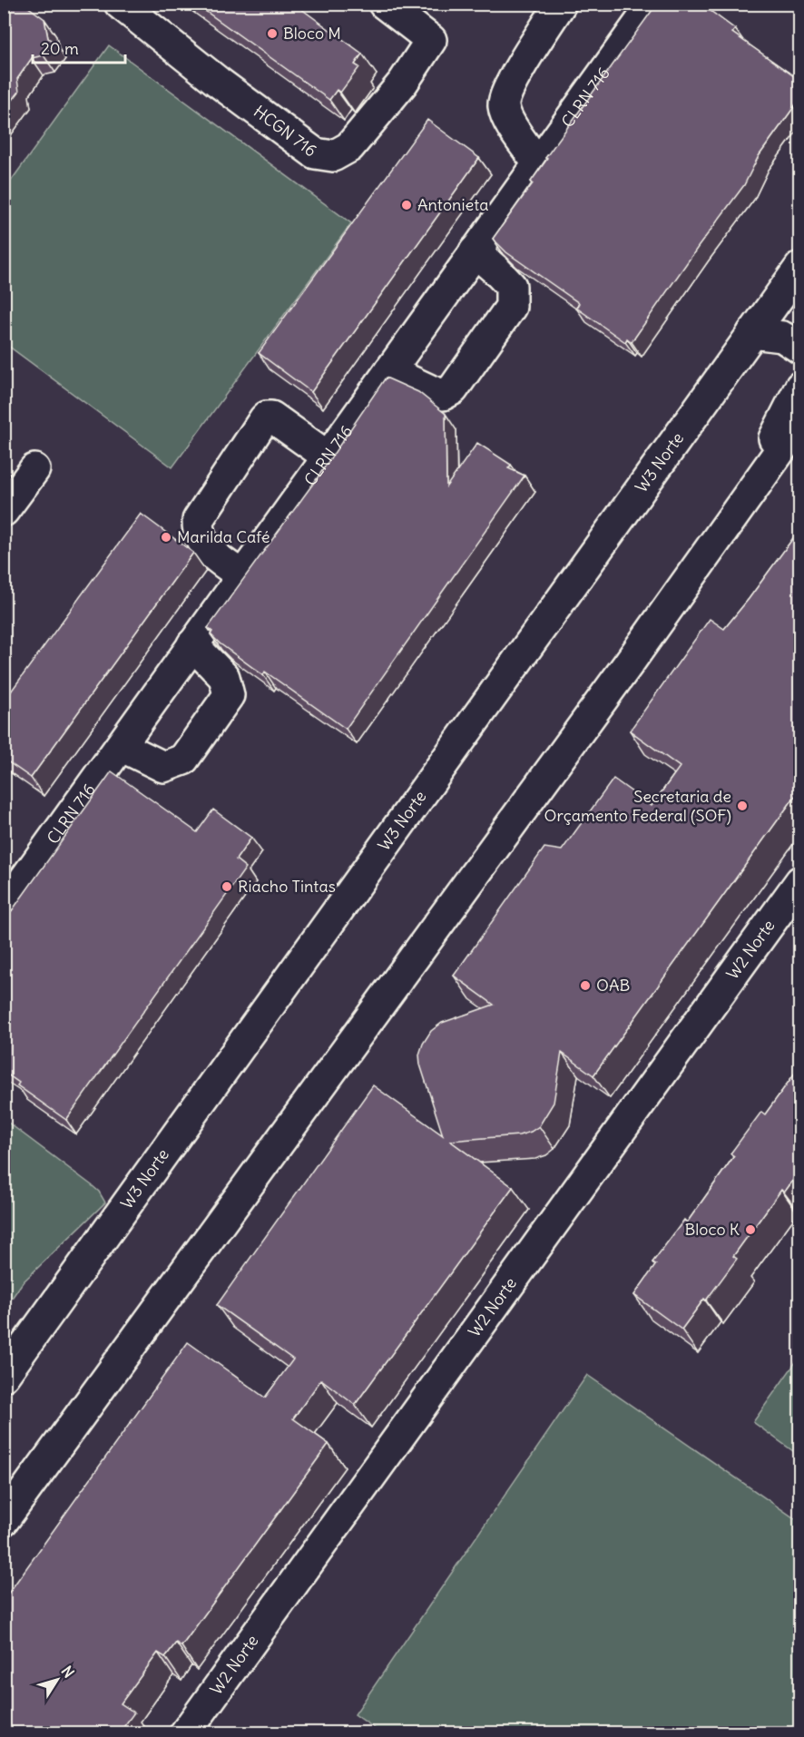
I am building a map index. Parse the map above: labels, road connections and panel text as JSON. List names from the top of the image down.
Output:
{
  "streets": {
    "main road": [
      "CLRN 716",
      "HCGN 716",
      "W3 Norte",
      "W2 Norte"
    ]
  },
  "places": [
    "Bloco M",
    "Antonieta",
    "Marilda Café",
    "Secretaria de Orçamento Federal (SOF)",
    "Riacho Tintas",
    "OAB",
    "Bloco K"
  ],
  "scale_bar": "20 m",
  "north": "top right"
}
